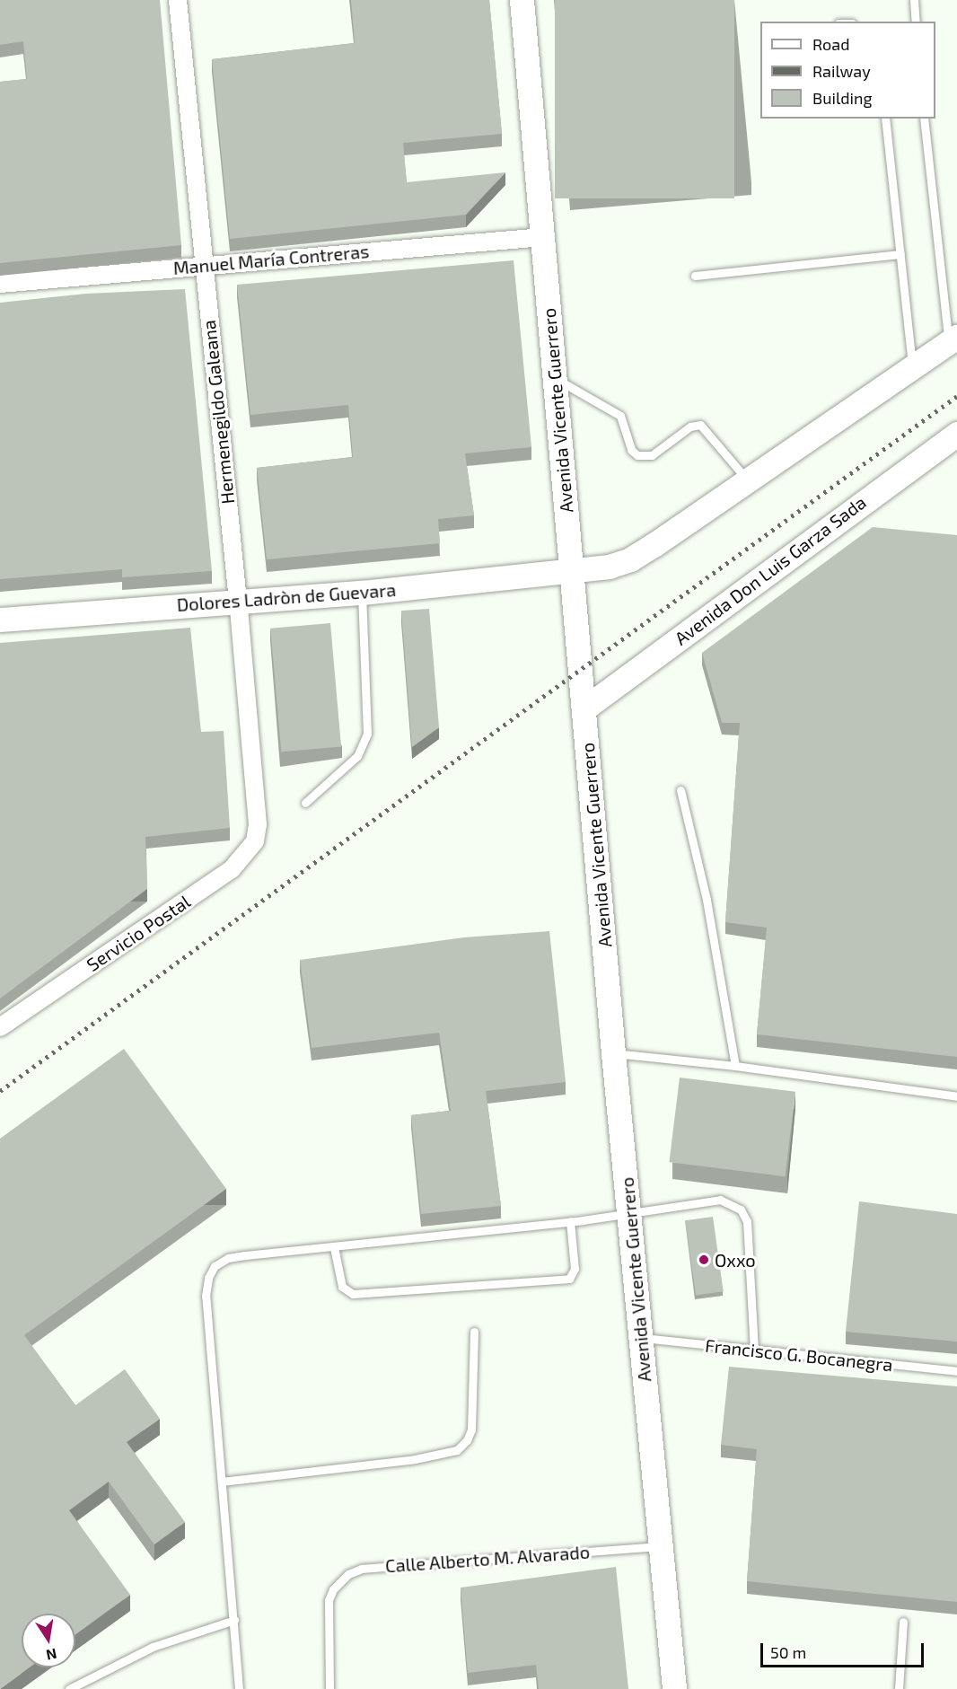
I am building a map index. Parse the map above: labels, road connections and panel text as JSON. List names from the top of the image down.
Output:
{
  "streets": {
    "main road": ["Avenida Vicente Guerrero", "Avenida Don Luis Garza Sada", "Dolores Ladròn de Guevara"],
    "street": ["Manuel María Contreras", "Hermenegildo Galeana", "Servicio Postal"],
    "lane": ["Francisco G. Bocanegra", "Calle Alberto M. Alvarado"]
  },
  "crossings": [
    ["Manuel María Contreras", "Avenida Vicente Guerrero"],
    ["Manuel María Contreras", "Hermenegildo Galeana"],
    ["Avenida Vicente Guerrero", "Avenida Don Luis Garza Sada"],
    ["Avenida Vicente Guerrero", "Dolores Ladròn de Guevara"],
    ["Avenida Vicente Guerrero", "Francisco G. Bocanegra"],
    ["Avenida Vicente Guerrero", "Calle Alberto M. Alvarado"],
    ["Hermenegildo Galeana", "Dolores Ladròn de Guevara"],
    ["Hermenegildo Galeana", "Servicio Postal"]
  ],
  "places": ["Oxxo"],
  "legend": ["Road", "Railway", "Building"],
  "scale_bar": "50 m",
  "north": "bottom"
}
